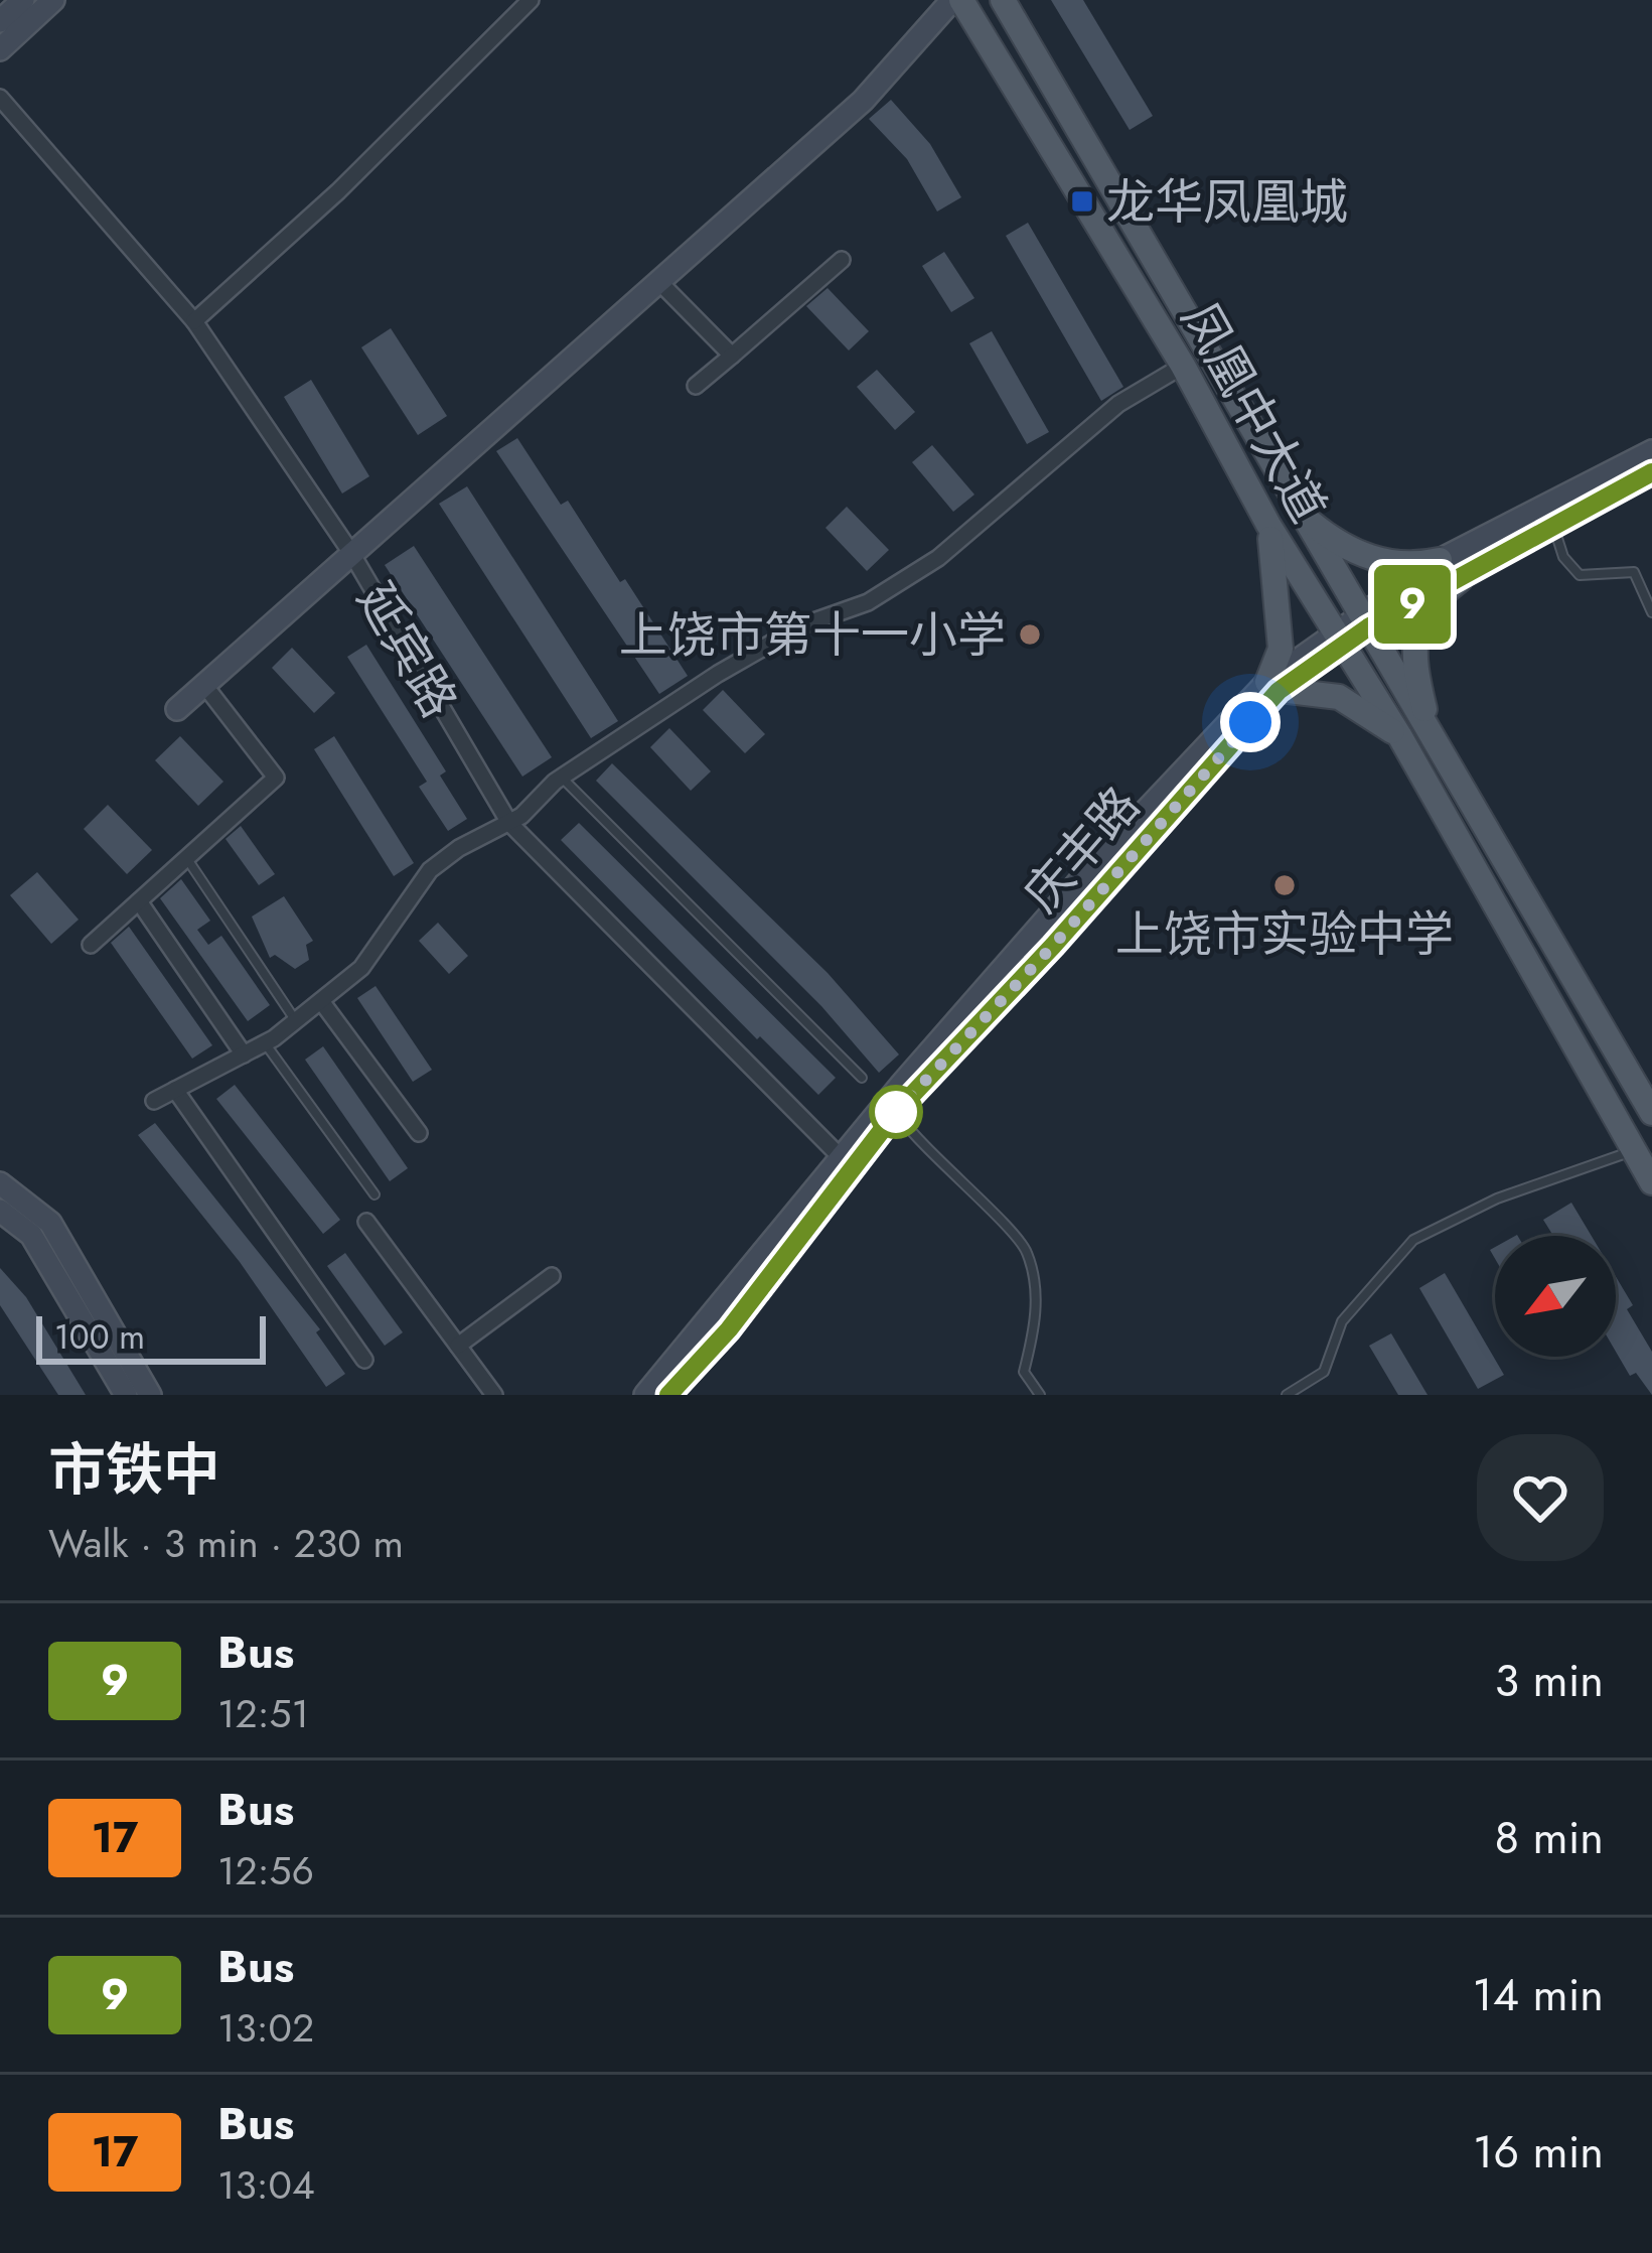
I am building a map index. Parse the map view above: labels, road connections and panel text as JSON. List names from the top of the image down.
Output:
{
  "streets": {
    "main road": ["凤凰中大道", "庆丰路"],
    "street": ["延宾路"]
  },
  "crossings": [
    ["延宾路", "庆丰路"]
  ],
  "places": {
    "transit": ["龙华凤凰城"],
    "other": ["上饶市第十一小学", "上饶市实验中学"]
  },
  "lines": ["bus line 9"],
  "scale_bar": "100 m",
  "north": "bottom left",
  "page": {
    "on_map": "9",
    "scale": "100 m",
    "heading": ["市铁中", "Walk · 3 min · 230 m"],
    "list": [
      {
        "mark": "9",
        "name": "Bus",
        "note": "12:51",
        "value": "3 min"
      },
      {
        "mark": "17",
        "name": "Bus",
        "note": "12:56",
        "value": "8 min"
      },
      {
        "mark": "9",
        "name": "Bus",
        "note": "13:02",
        "value": "14 min"
      },
      {
        "mark": "17",
        "name": "Bus",
        "note": "13:04",
        "value": "16 min"
      }
    ]
  }
}
